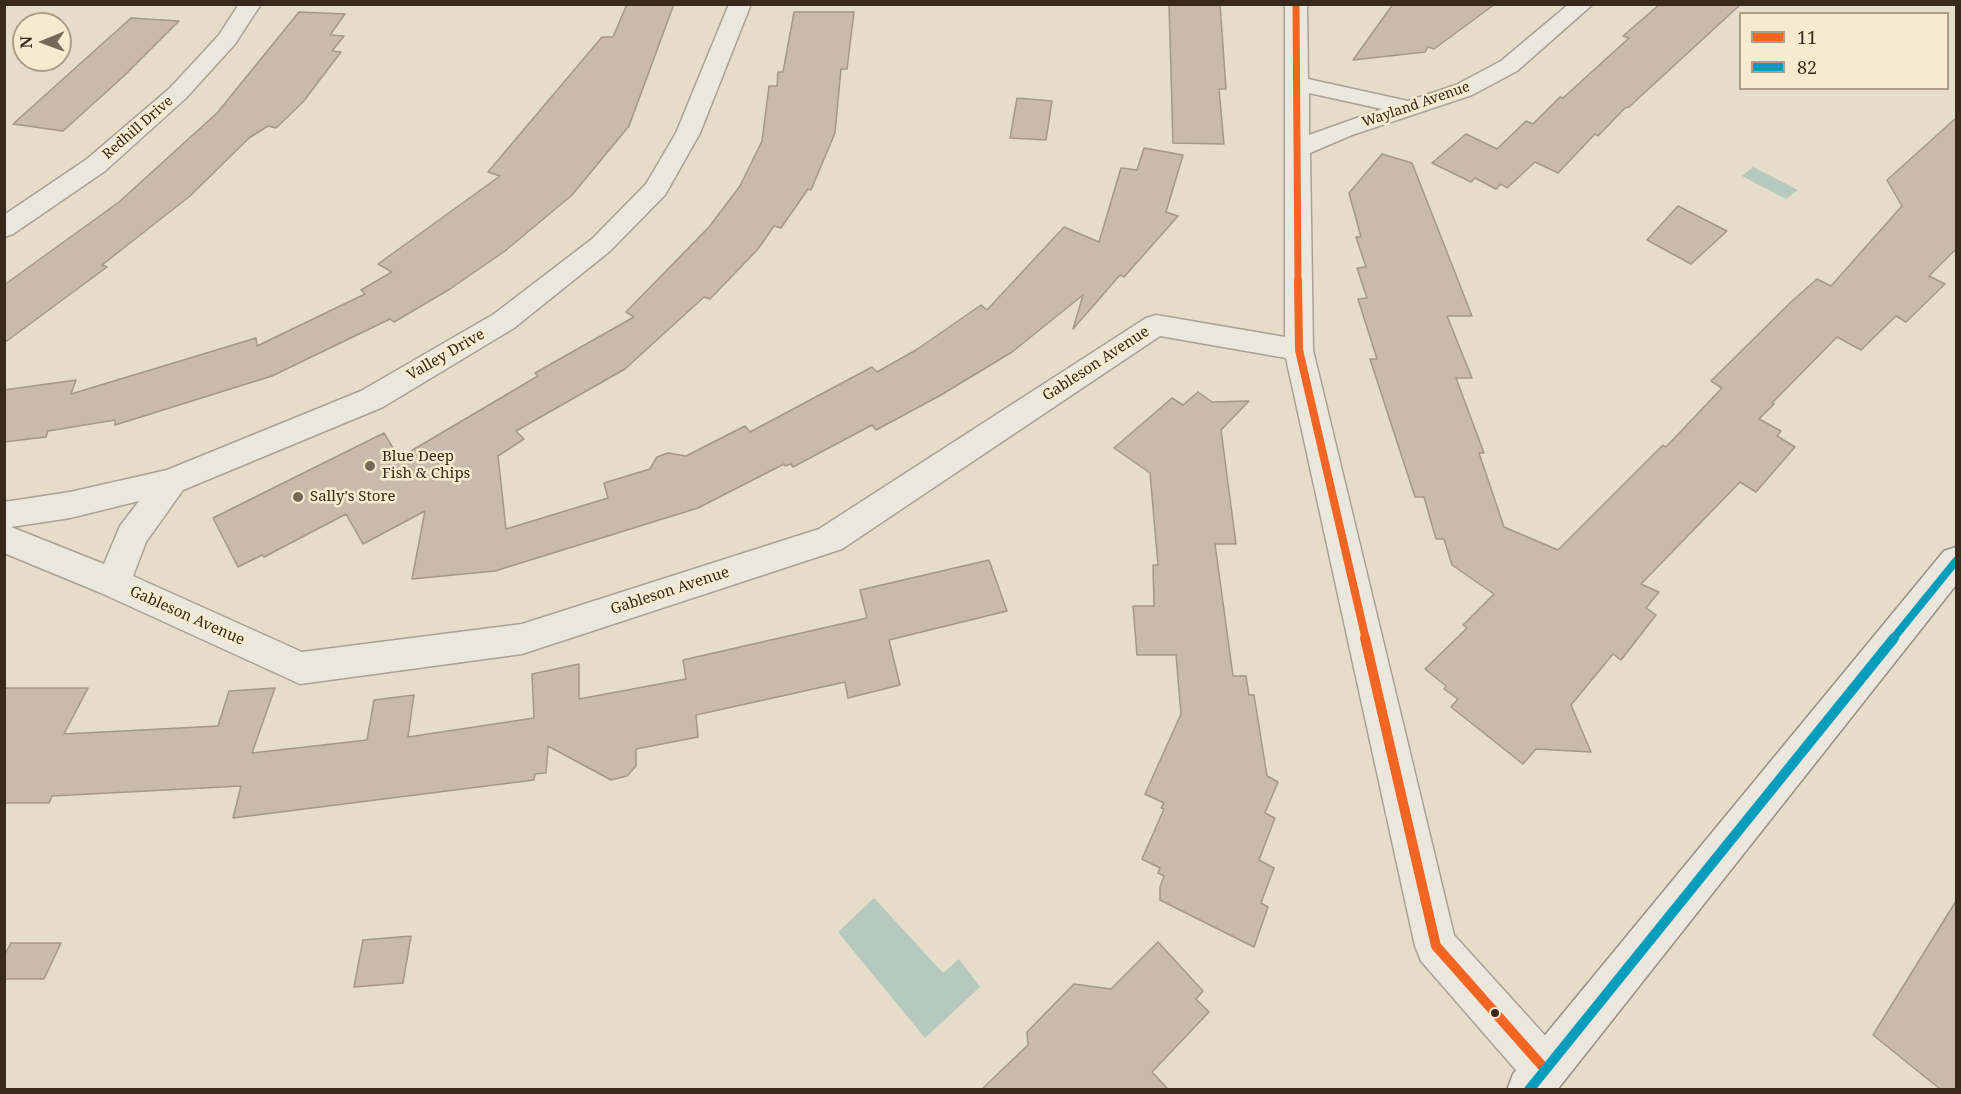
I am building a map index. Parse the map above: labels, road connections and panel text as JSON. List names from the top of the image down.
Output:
{
  "streets": {
    "street": [
      "Wayland Avenue",
      "Redhill Drive",
      "Valley Drive",
      "Gableson Avenue"
    ]
  },
  "places": ["Blue Deep Fish & Chips", "Sally's Store"],
  "lines": ["transit line 11", "transit line 82"],
  "legend": ["11", "82"],
  "north": "left"
}
